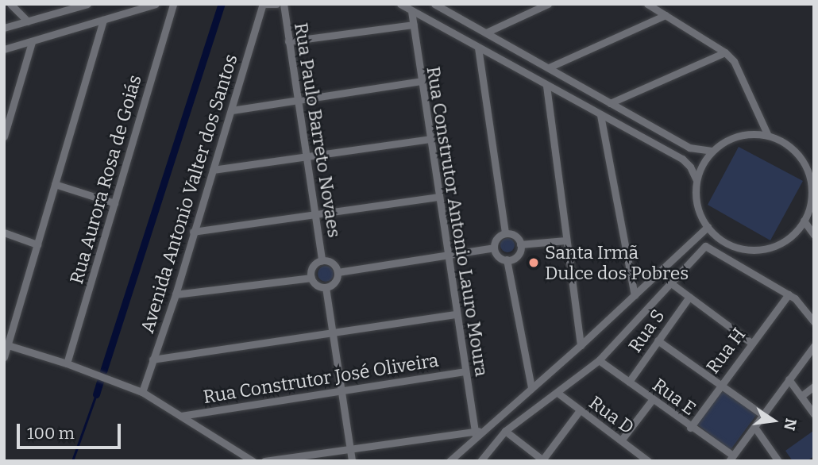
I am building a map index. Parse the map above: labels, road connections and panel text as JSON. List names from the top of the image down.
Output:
{
  "streets": {
    "street": [
      "Rua Paulo Barreto Novaes",
      "Rua Aurora Rosa de Goiás",
      "Avenida Antonio Valter dos Santos",
      "Rua Construtor Antonio Lauro Moura",
      "Rua S",
      "Rua H",
      "Rua Construtor José Oliveira",
      "Rua E",
      "Rua D"
    ]
  },
  "crossings": [
    ["Rua Paulo Barreto Novaes", "Avenida Antonio Valter dos Santos"],
    ["Rua Construtor Antonio Lauro Moura", "Rua Construtor José Oliveira"],
    ["Rua S", "Rua E"],
    ["Rua H", "Rua E"]
  ],
  "places": ["Santa Irmã Dulce dos Pobres"],
  "scale_bar": "100 m",
  "north": "right"
}
